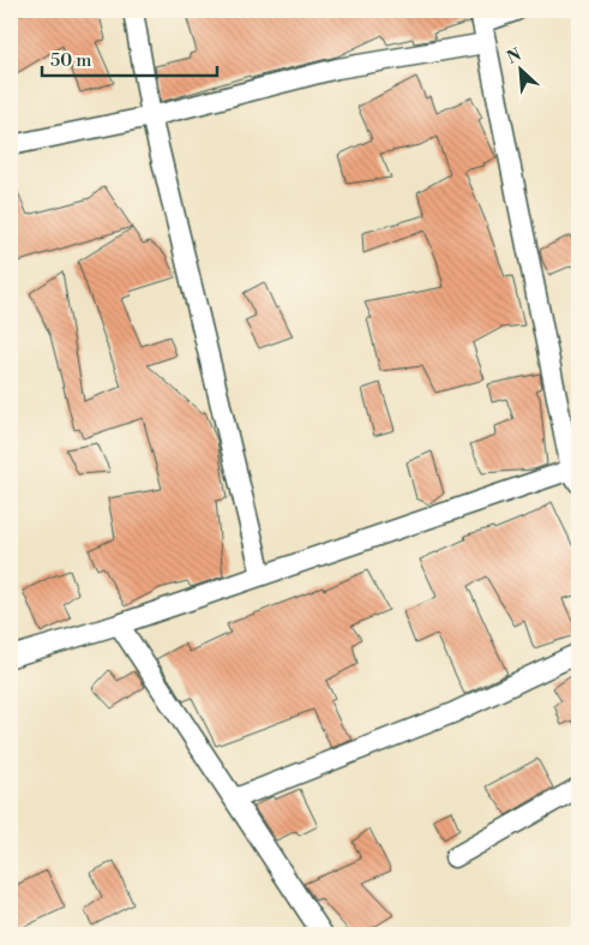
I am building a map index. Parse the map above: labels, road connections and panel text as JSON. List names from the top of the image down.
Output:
{
  "scale_bar": "50 m",
  "north": "top left"
}
